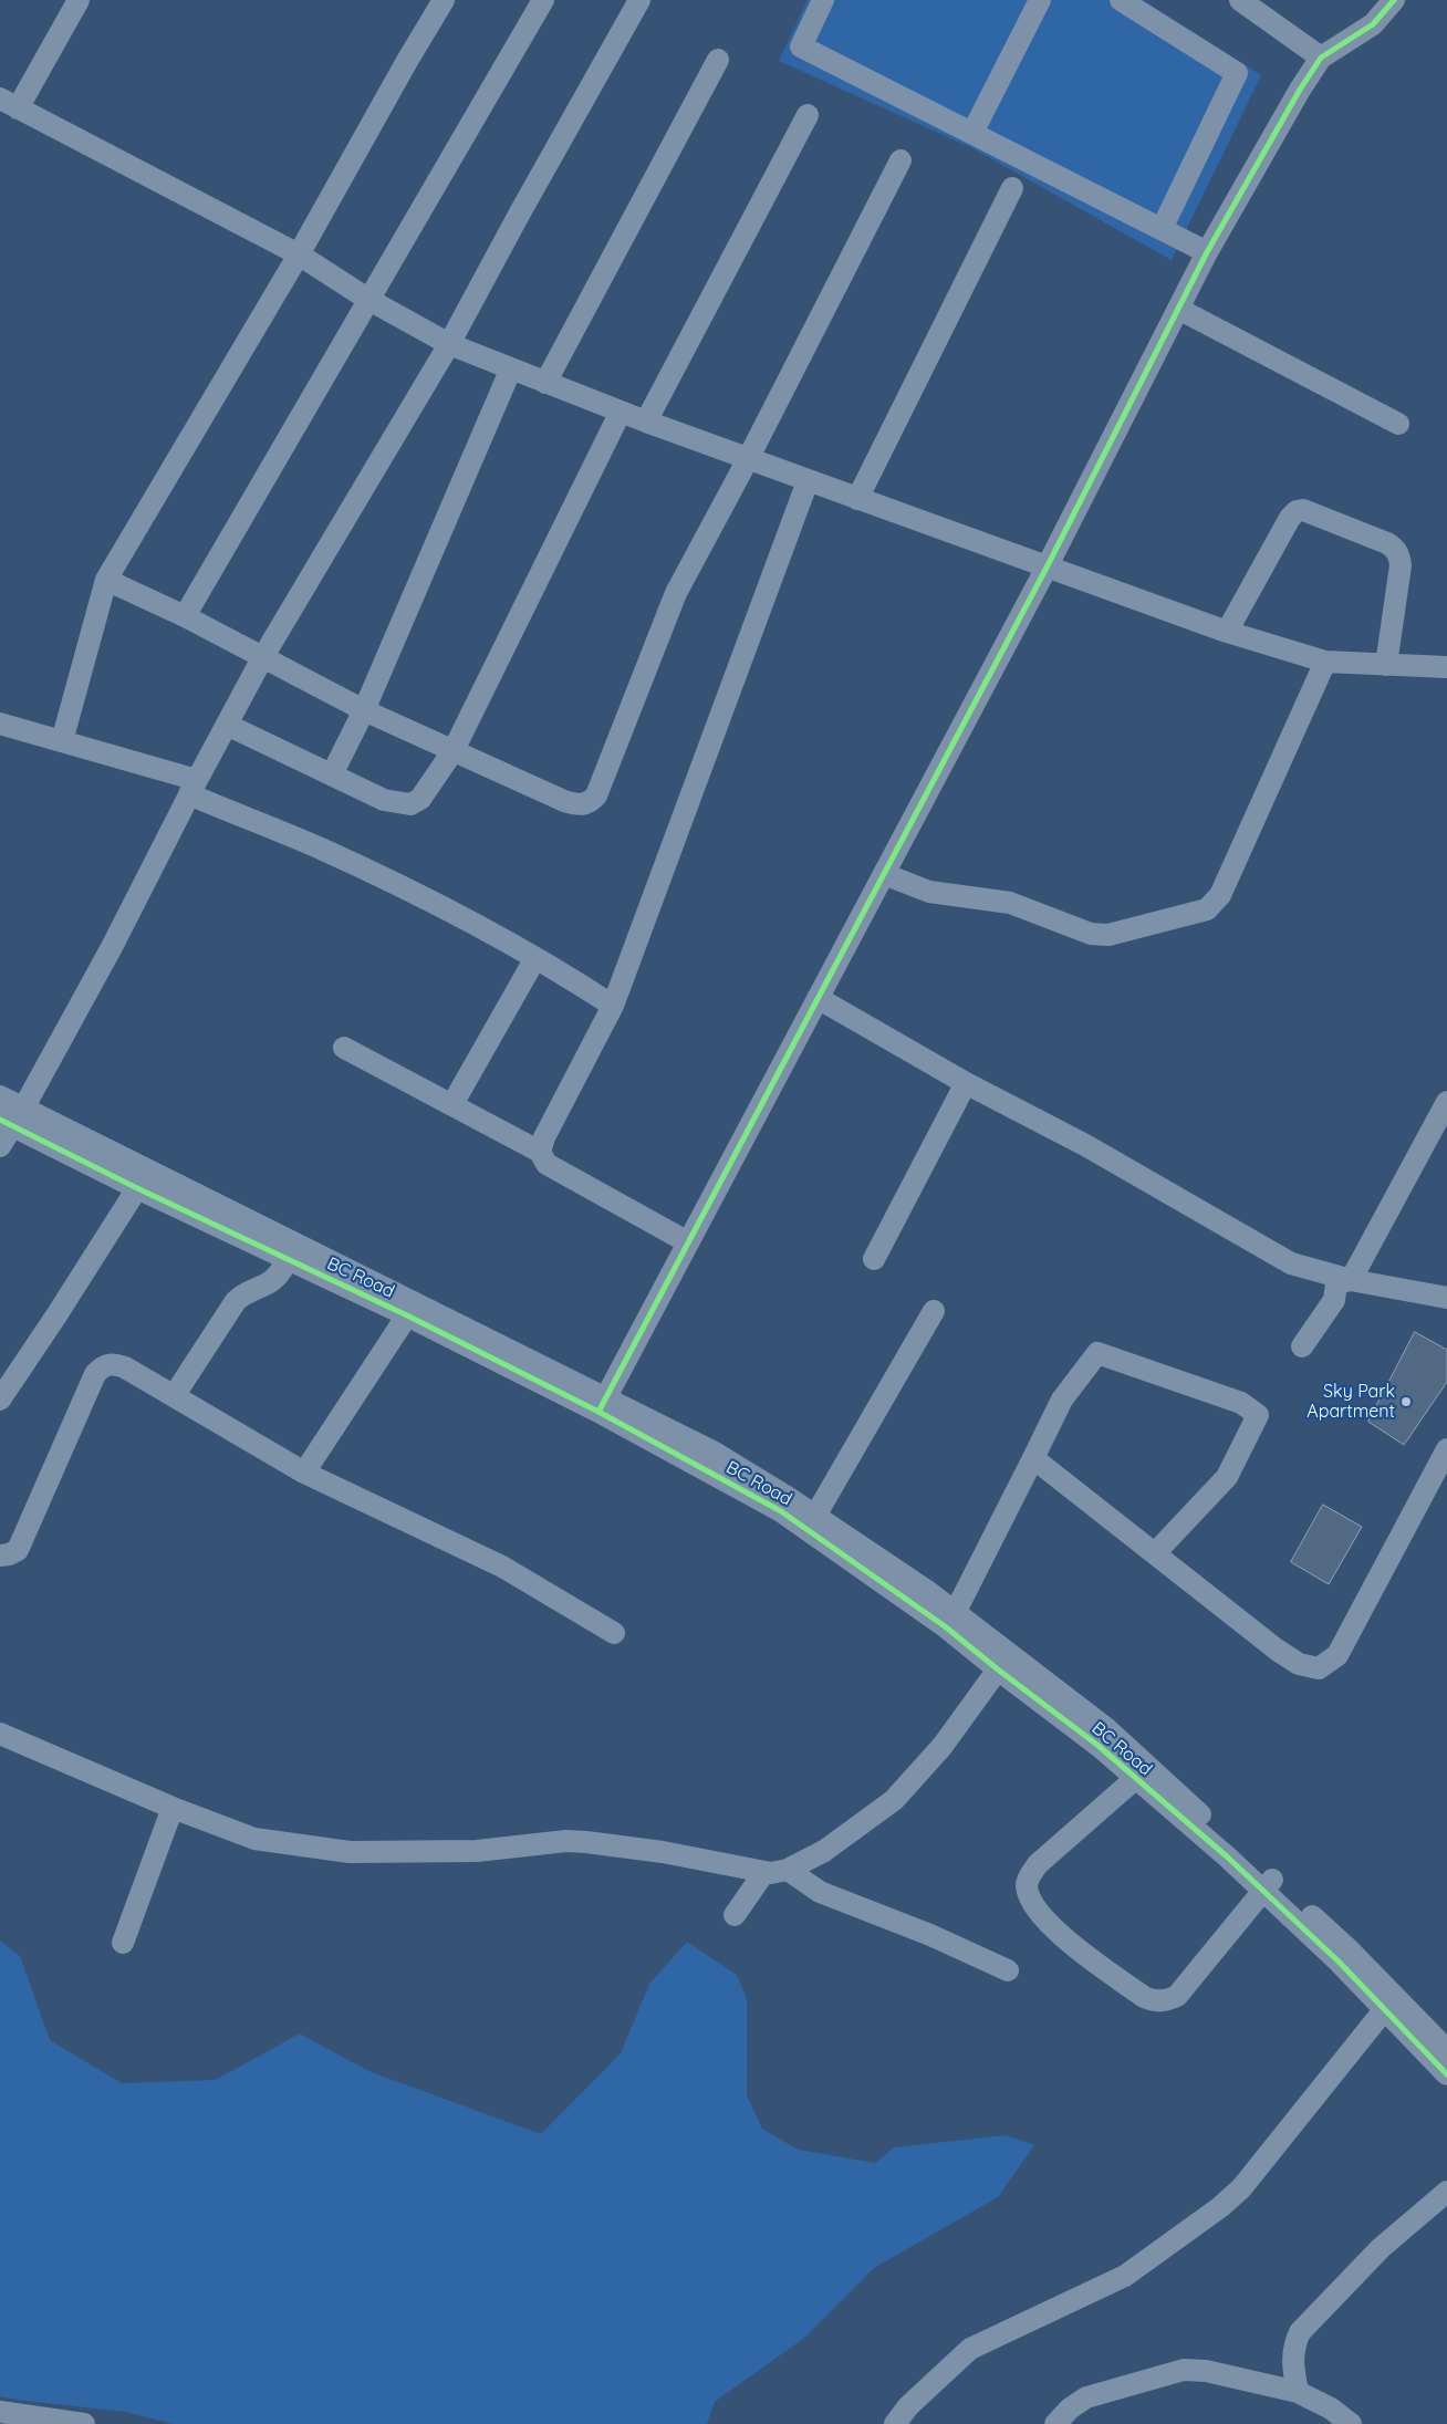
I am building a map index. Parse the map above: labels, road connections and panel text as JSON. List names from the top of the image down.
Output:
{
  "streets": {
    "street": ["BC Road"]
  },
  "places": ["Sky Park Apartment"]
}
